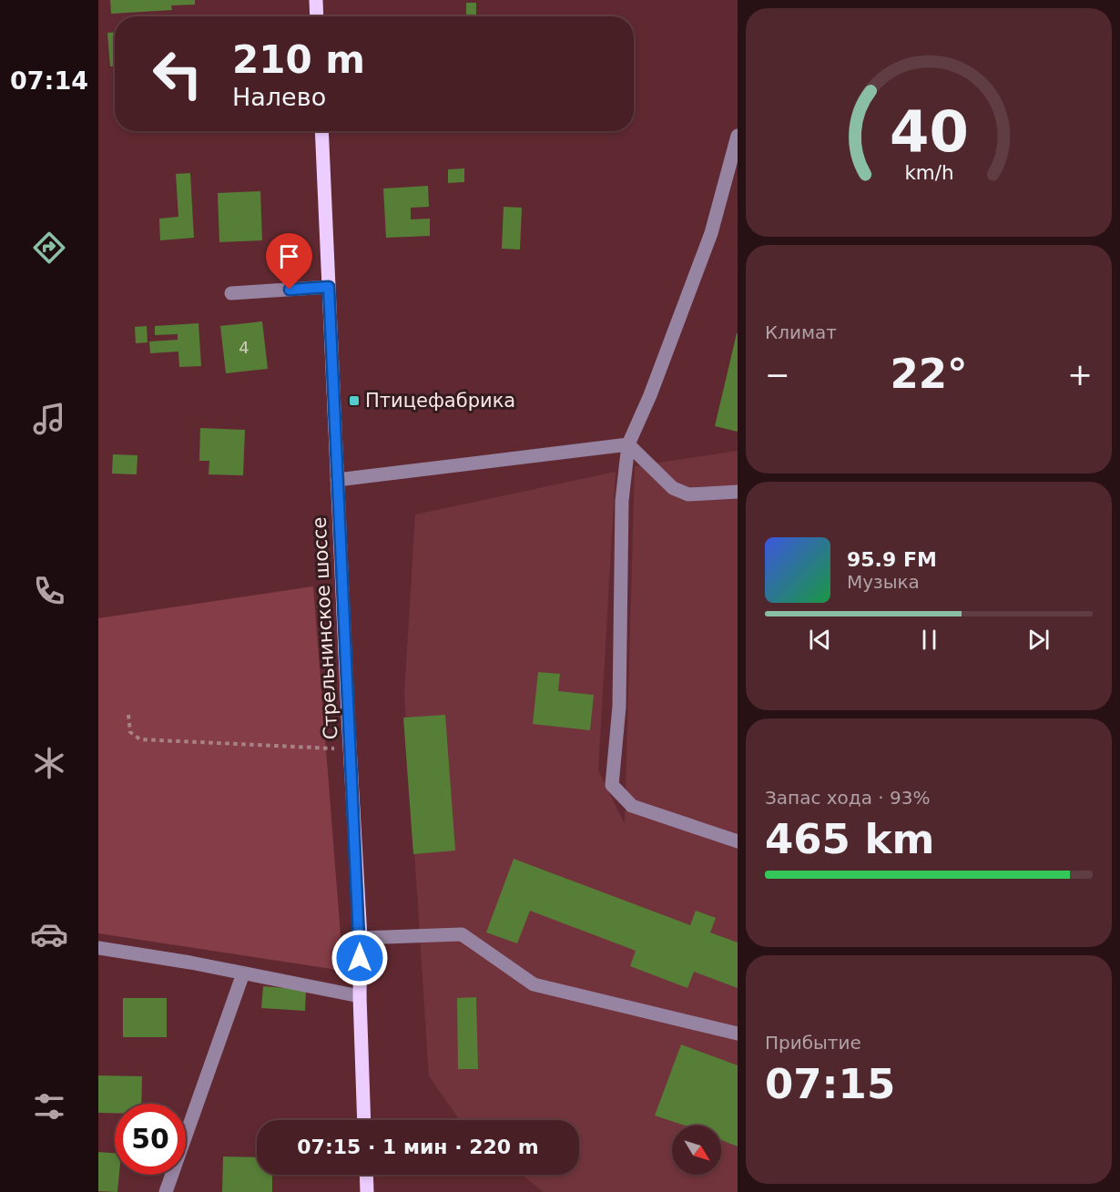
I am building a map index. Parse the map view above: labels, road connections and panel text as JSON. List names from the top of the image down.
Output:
{
  "streets": {
    "main road": ["Стрельнинское шоссе"]
  },
  "places": {
    "transit": ["Птицефабрика"]
  },
  "house_numbers": ["4"],
  "north": "bottom right",
  "page": {
    "tabs": "07:14",
    "turn": ["210 m", "Налево"],
    "tile": [
      "Климат",
      ["Запас хода · 93%", "465 km"],
      ["Прибытие", "07:15"]
    ],
    "heat": ["−", "22°", "+"],
    "song": ["95.9 FM", "Музыка"],
    "limit": "50",
    "trip": "07:15 · 1 мин · 220 m",
    "gauge": ["40", "km/h"]
  }
}
